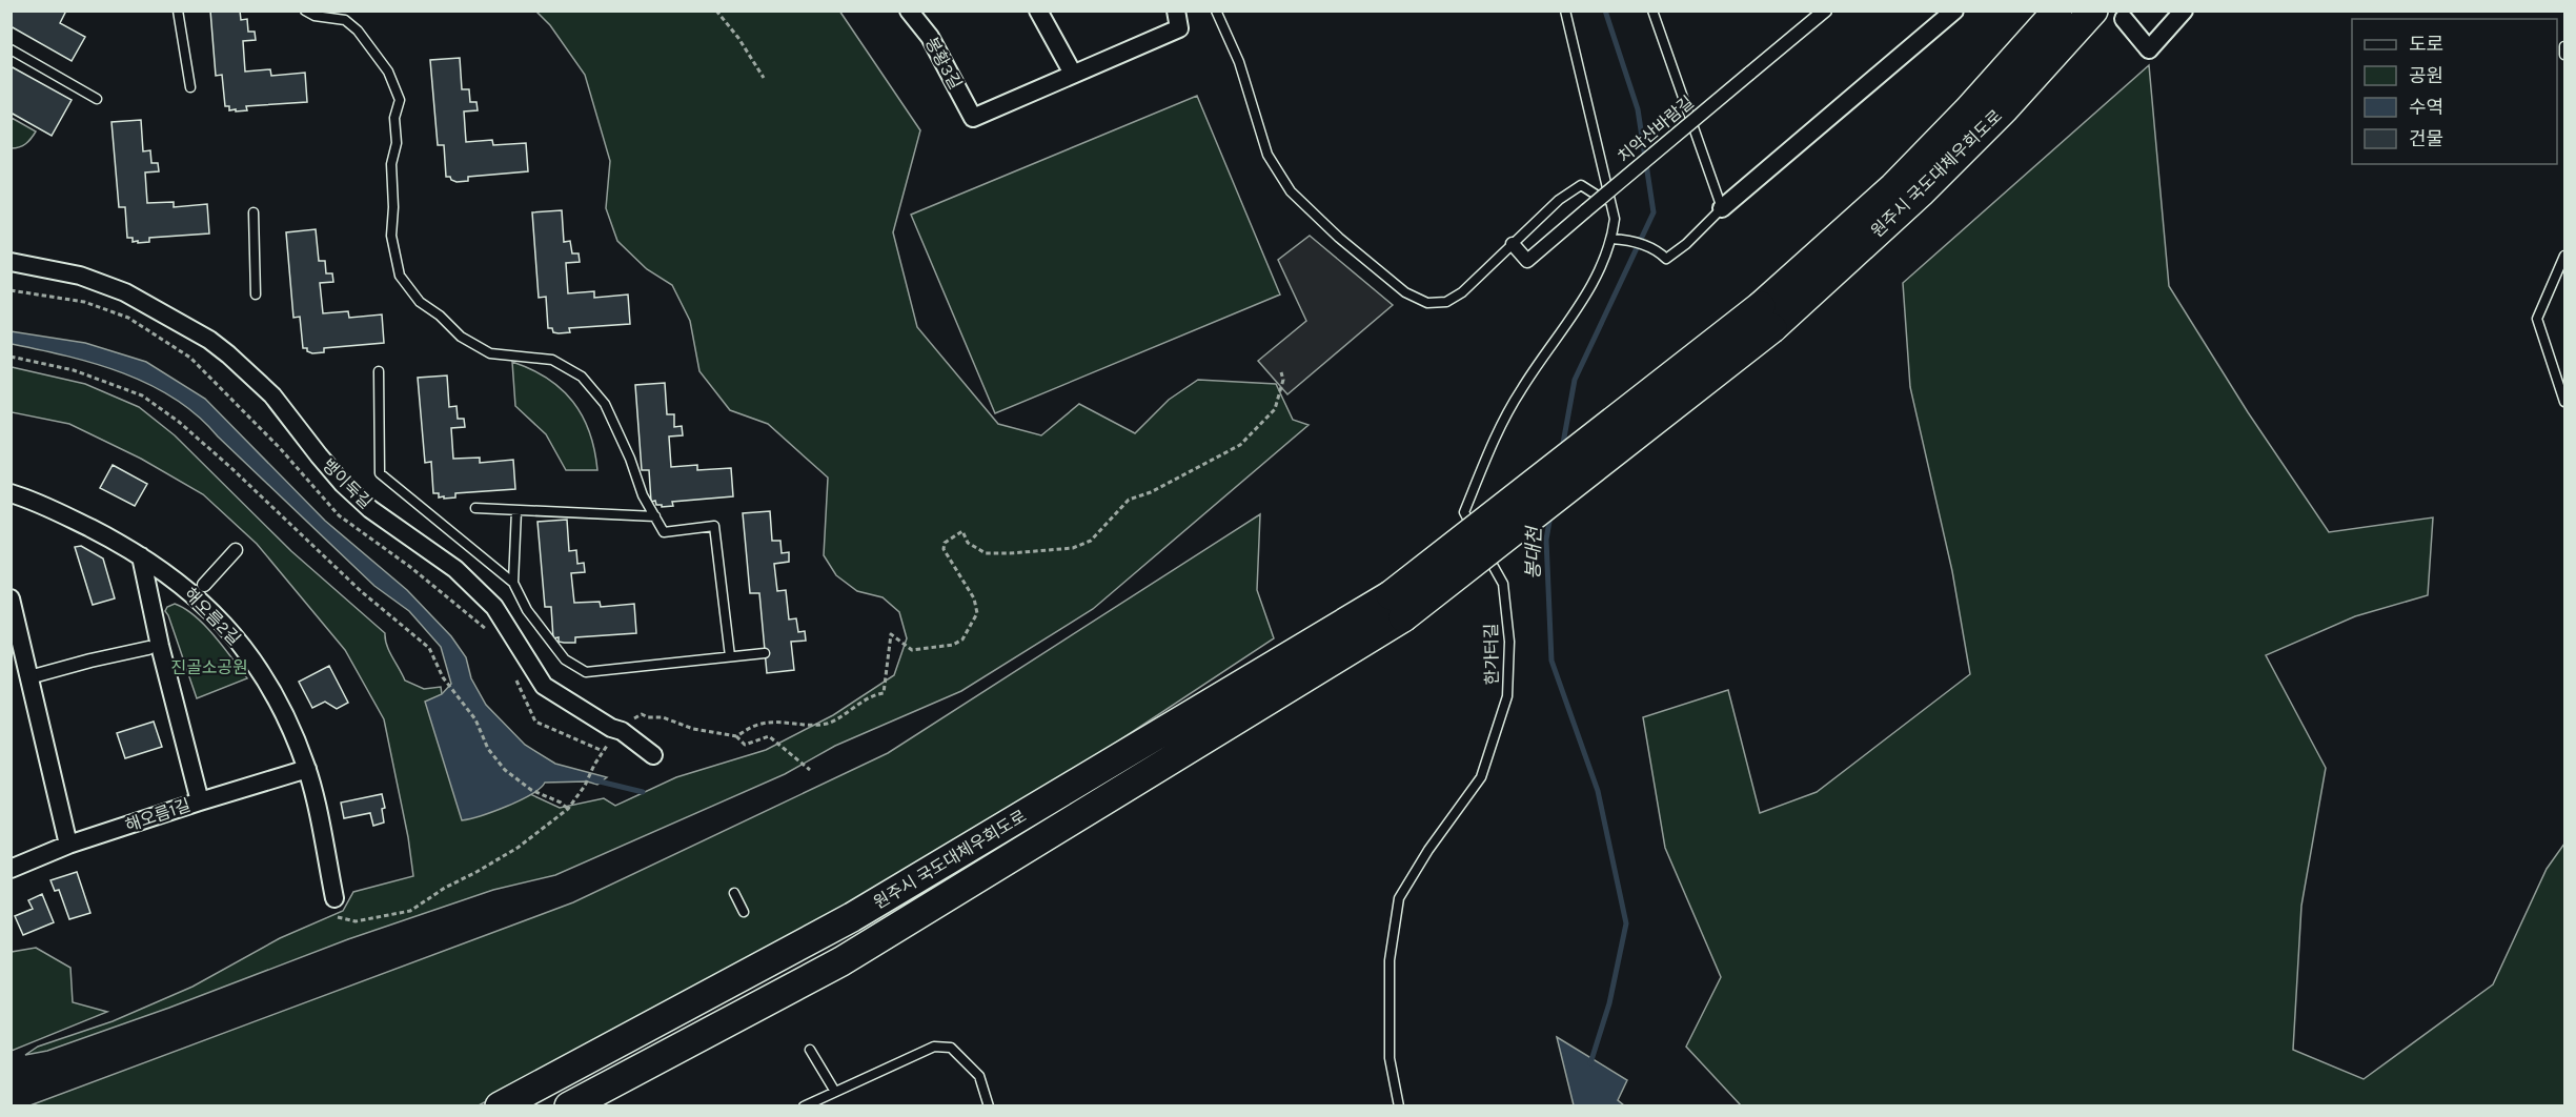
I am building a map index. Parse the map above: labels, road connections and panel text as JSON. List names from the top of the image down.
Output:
{
  "streets": {
    "highway": ["원주시 국도대체우회도로"],
    "street": [
      "봉황3길",
      "치악산바람길",
      "뱅이둑길",
      "해오름2길",
      "해오름1길"
    ],
    "lane": ["한가터길"]
  },
  "crossings": [
    ["해오름2길", "해오름1길"]
  ],
  "water": ["봉대천"],
  "parks": ["진골소공원"],
  "legend": [
    "도로",
    "공원",
    "수역",
    "건물"
  ]
}
